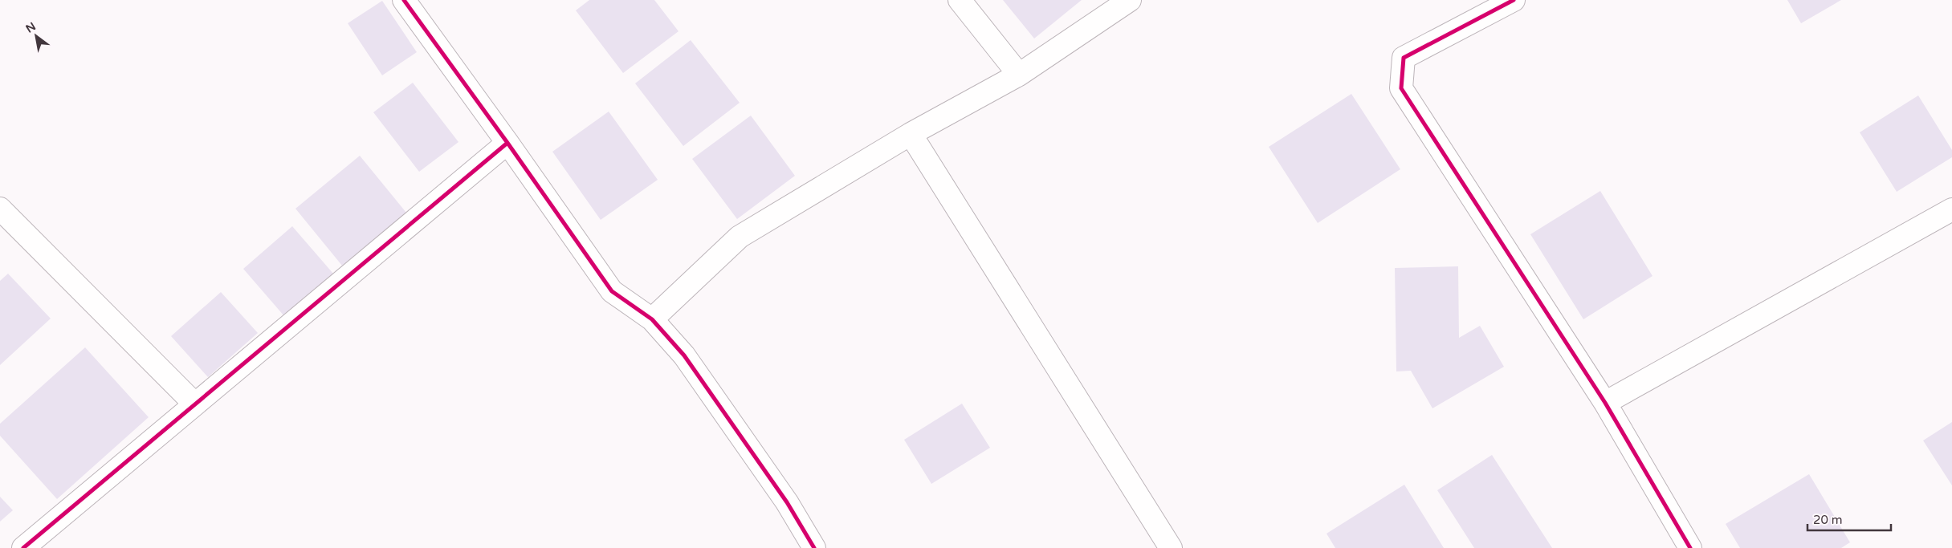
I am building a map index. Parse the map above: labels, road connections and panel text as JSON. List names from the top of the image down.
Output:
{
  "scale_bar": "20 m",
  "north": "top left"
}
